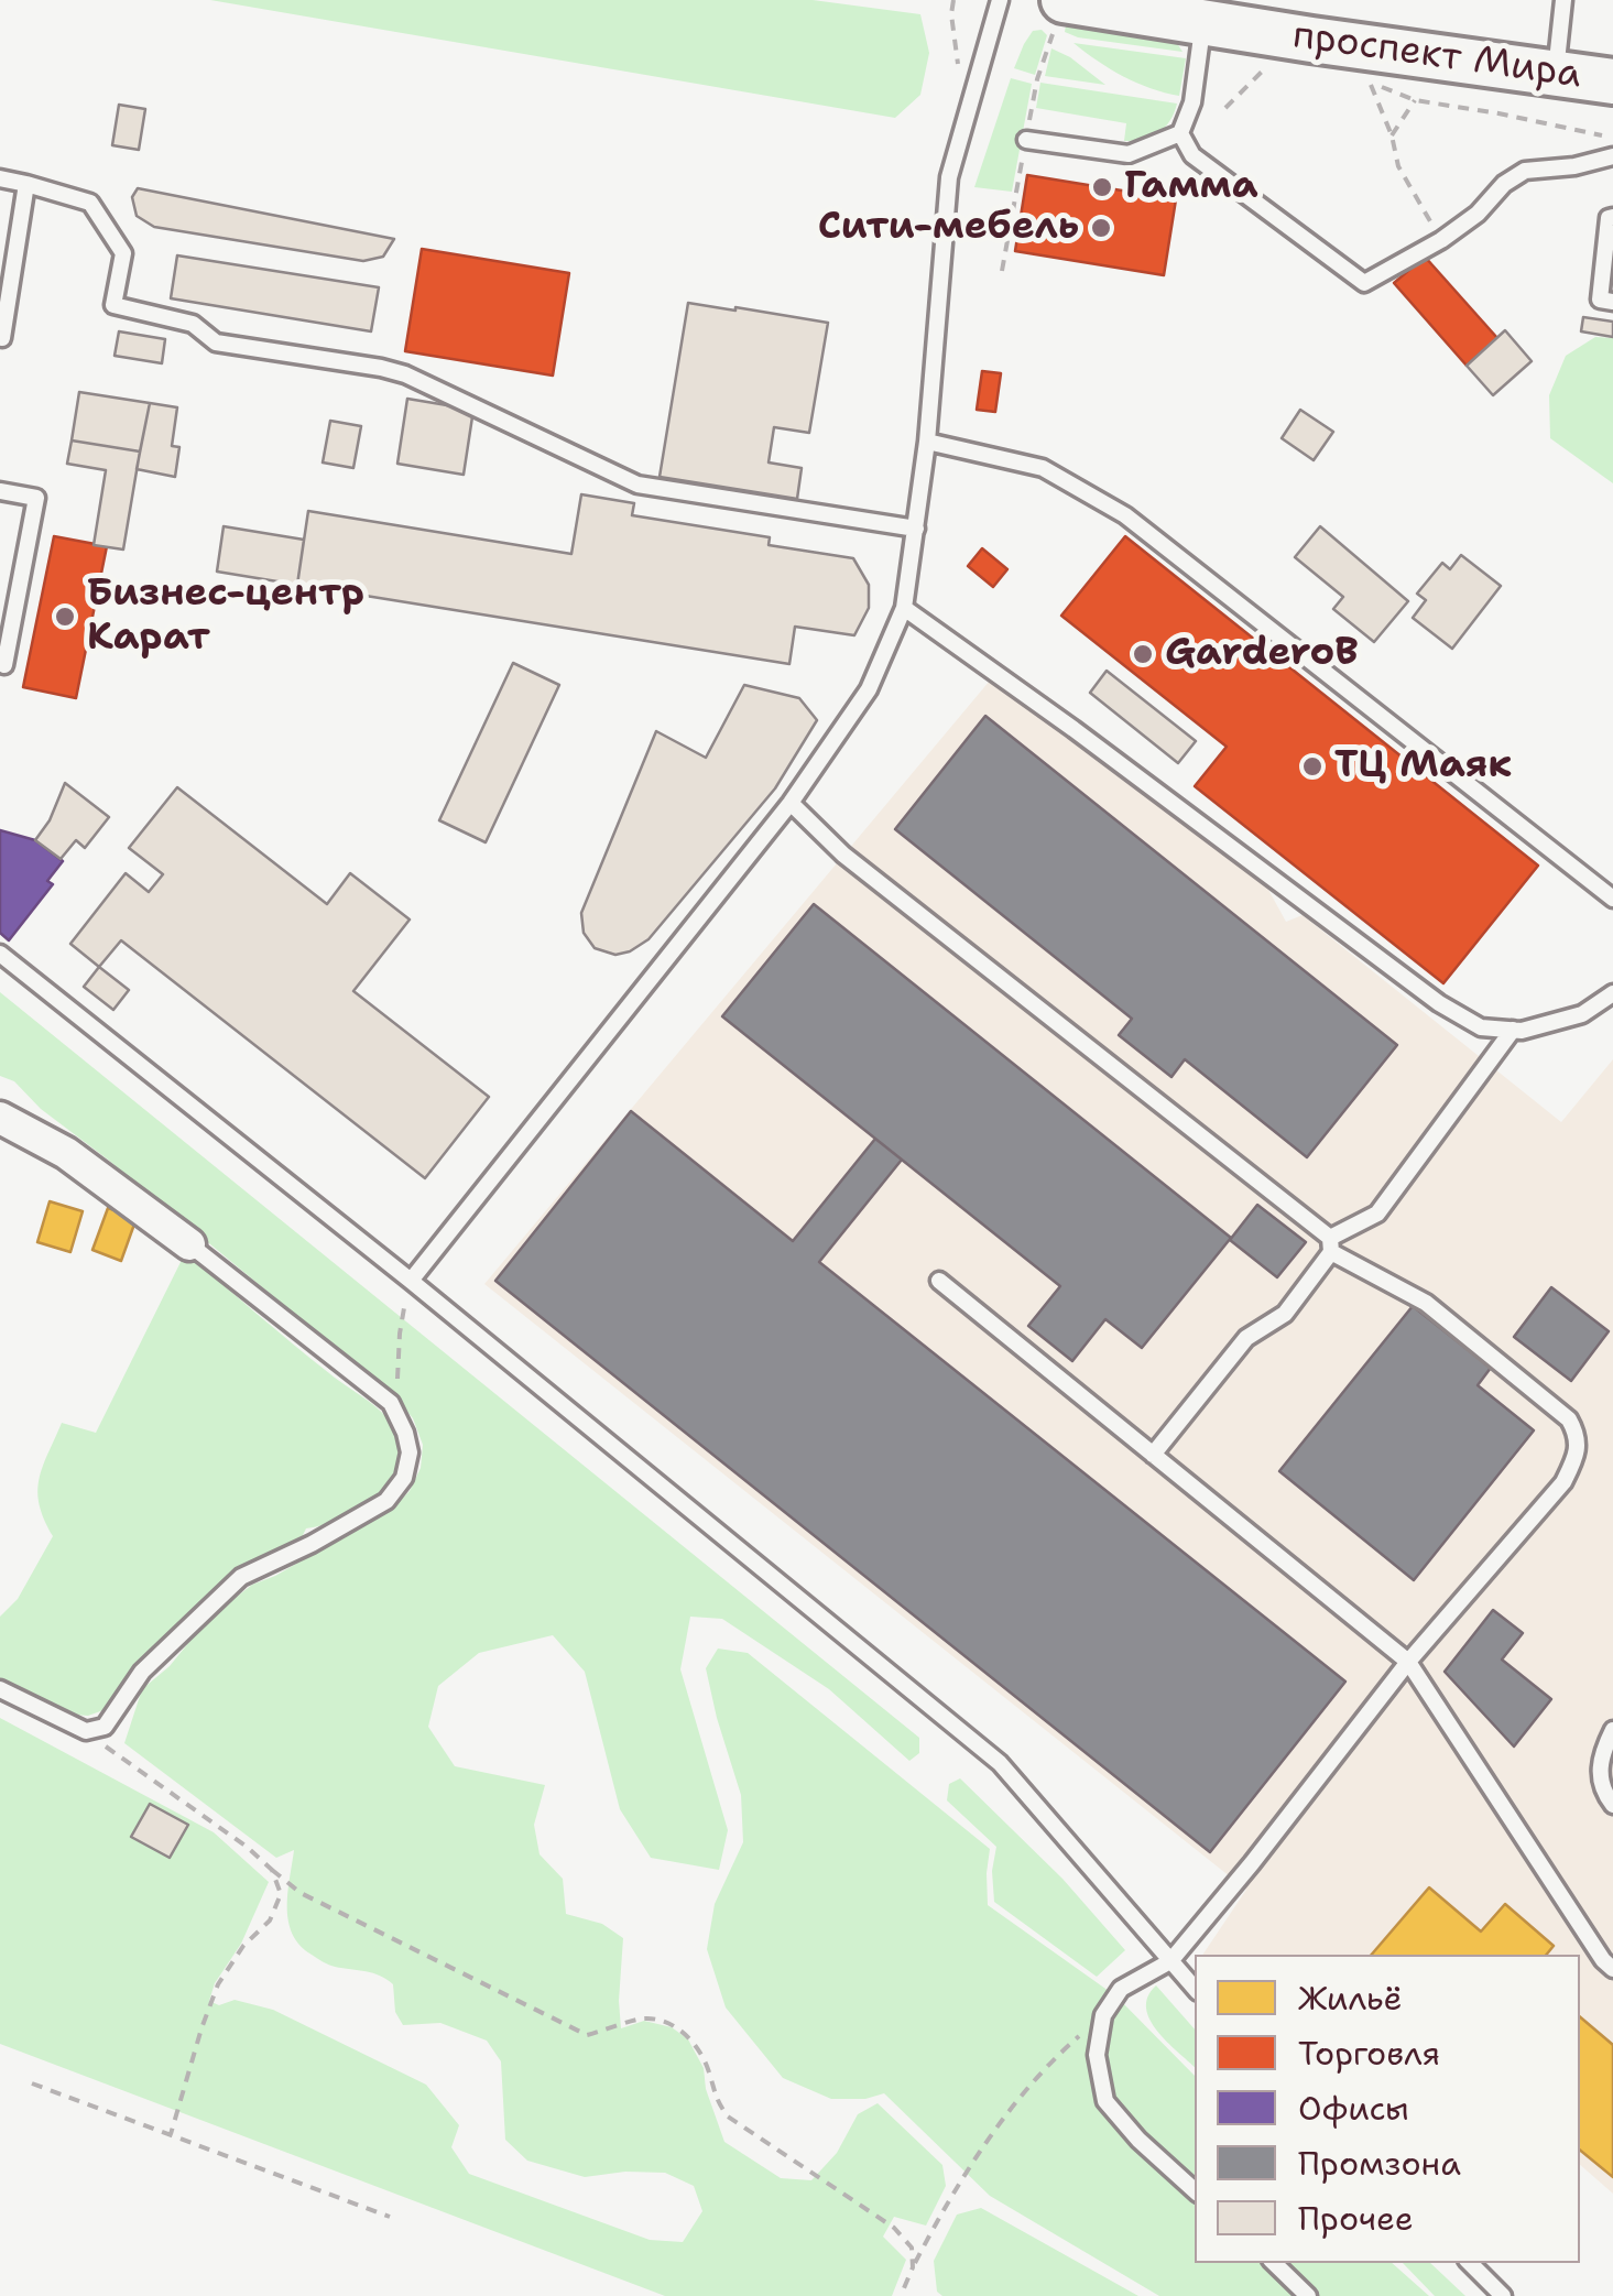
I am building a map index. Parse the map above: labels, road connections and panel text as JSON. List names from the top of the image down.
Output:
{
  "streets": {
    "main road": ["проспект Мира"]
  },
  "places": [
    "Гамма",
    "Сити-мебель",
    "Бизнес-центр Карат",
    "GarderoB",
    "ТЦ Маяк"
  ],
  "legend": [
    "Жильё",
    "Торговля",
    "Офисы",
    "Промзона",
    "Прочее"
  ]
}
